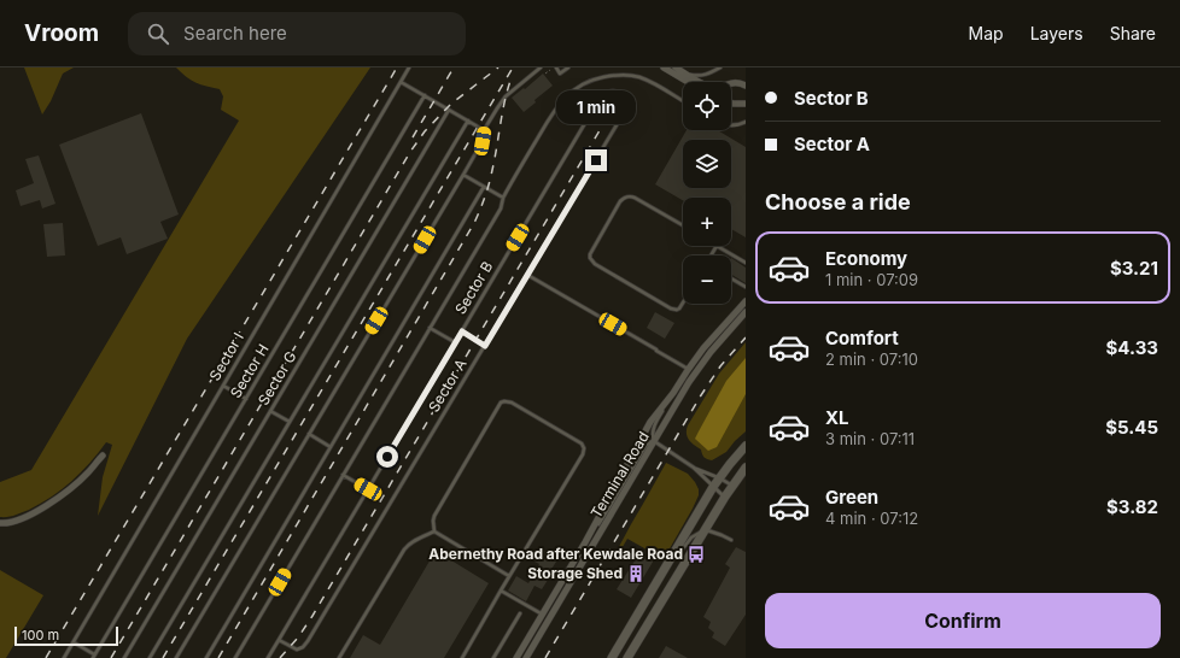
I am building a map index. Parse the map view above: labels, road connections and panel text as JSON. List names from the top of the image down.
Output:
{
  "streets": {
    "street": ["Terminal Road"],
    "lane": [
      "Sector B",
      "Sector I",
      "Sector H",
      "Sector G",
      "Sector A"
    ]
  },
  "crossings": [
    ["Sector B", "Sector A"]
  ],
  "places": {
    "bus stop": ["Abernethy Road after Kewdale Road"],
    "building": ["Storage Shed"]
  },
  "scale_bar": "100 m",
  "page": {
    "header": "Vroom",
    "search": "Search here",
    "nav": ["Map", "Layers", "Share"],
    "banner": ["Sector B", "Sector A"],
    "map_buttons": ["+", "−"],
    "bubble": "1 min",
    "heading": "Choose a ride",
    "list": [
      {
        "name": "Economy",
        "note": "1 min · 07:09",
        "value": "$3.21"
      },
      {
        "name": "Comfort",
        "note": "2 min · 07:10",
        "value": "$4.33"
      },
      {
        "name": "XL",
        "note": "3 min · 07:11",
        "value": "$5.45"
      },
      {
        "name": "Green",
        "note": "4 min · 07:12",
        "value": "$3.82"
      }
    ],
    "buttons": "Confirm",
    "scale": "100 m"
  }
}
